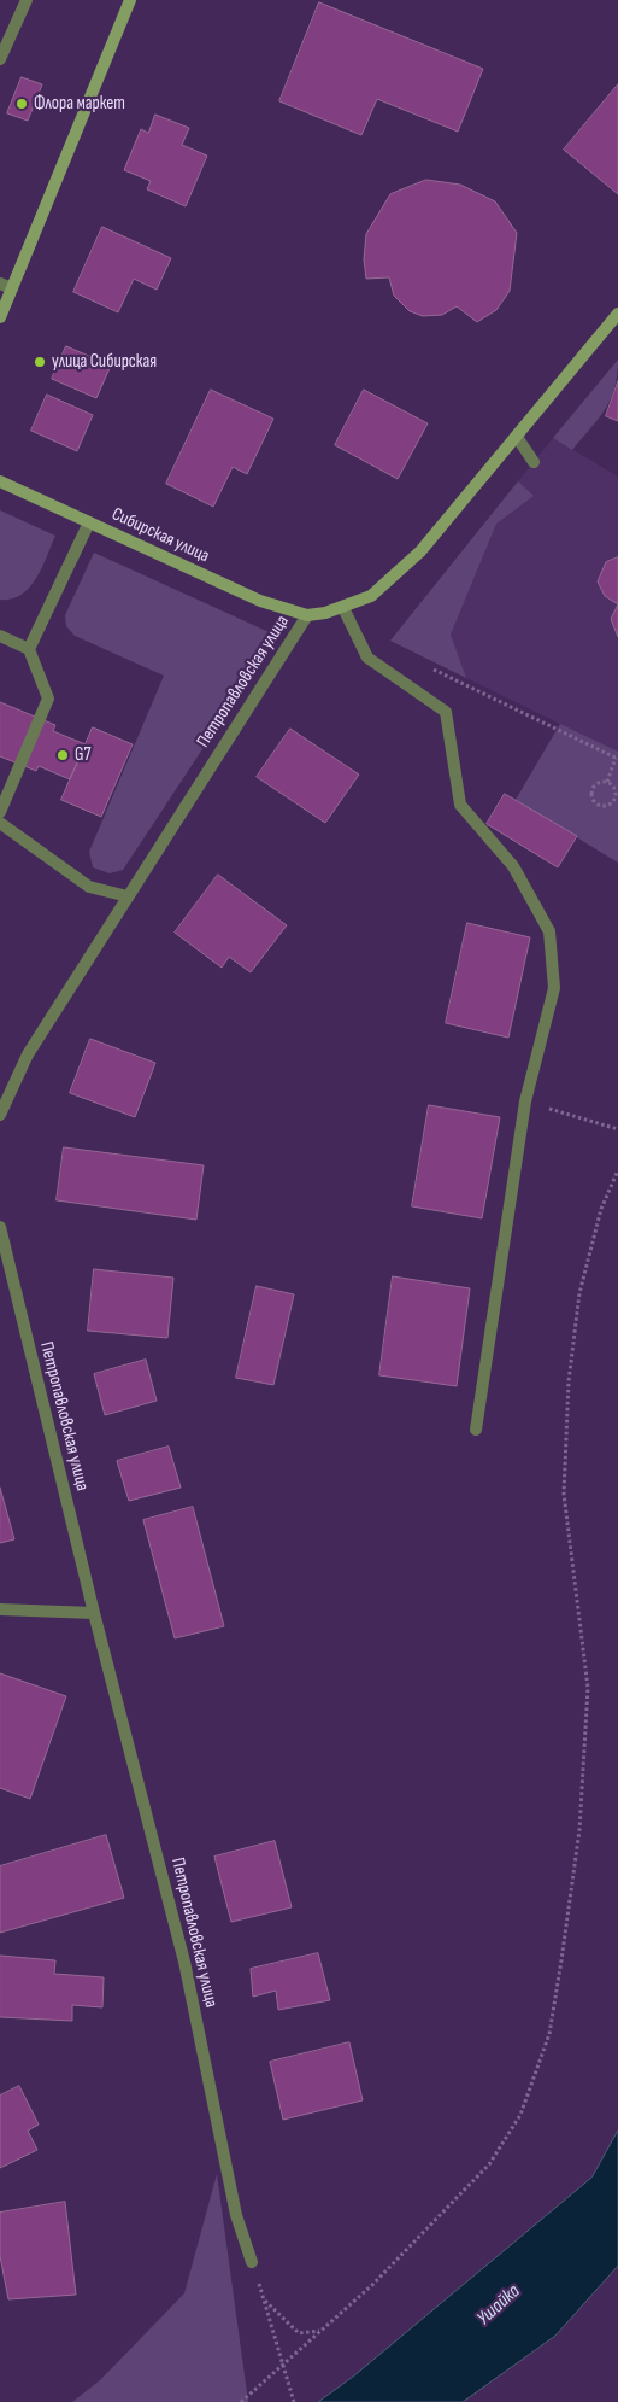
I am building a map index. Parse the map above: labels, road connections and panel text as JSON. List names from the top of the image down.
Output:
{
  "streets": {
    "main road": ["Сибирская улица", "Петропавловская улица"]
  },
  "crossings": [
    ["Сибирская улица", "Петропавловская улица"]
  ],
  "water": ["Ушайка"],
  "places": ["Флора маркет", "улица Сибирская", "G7"]
}
